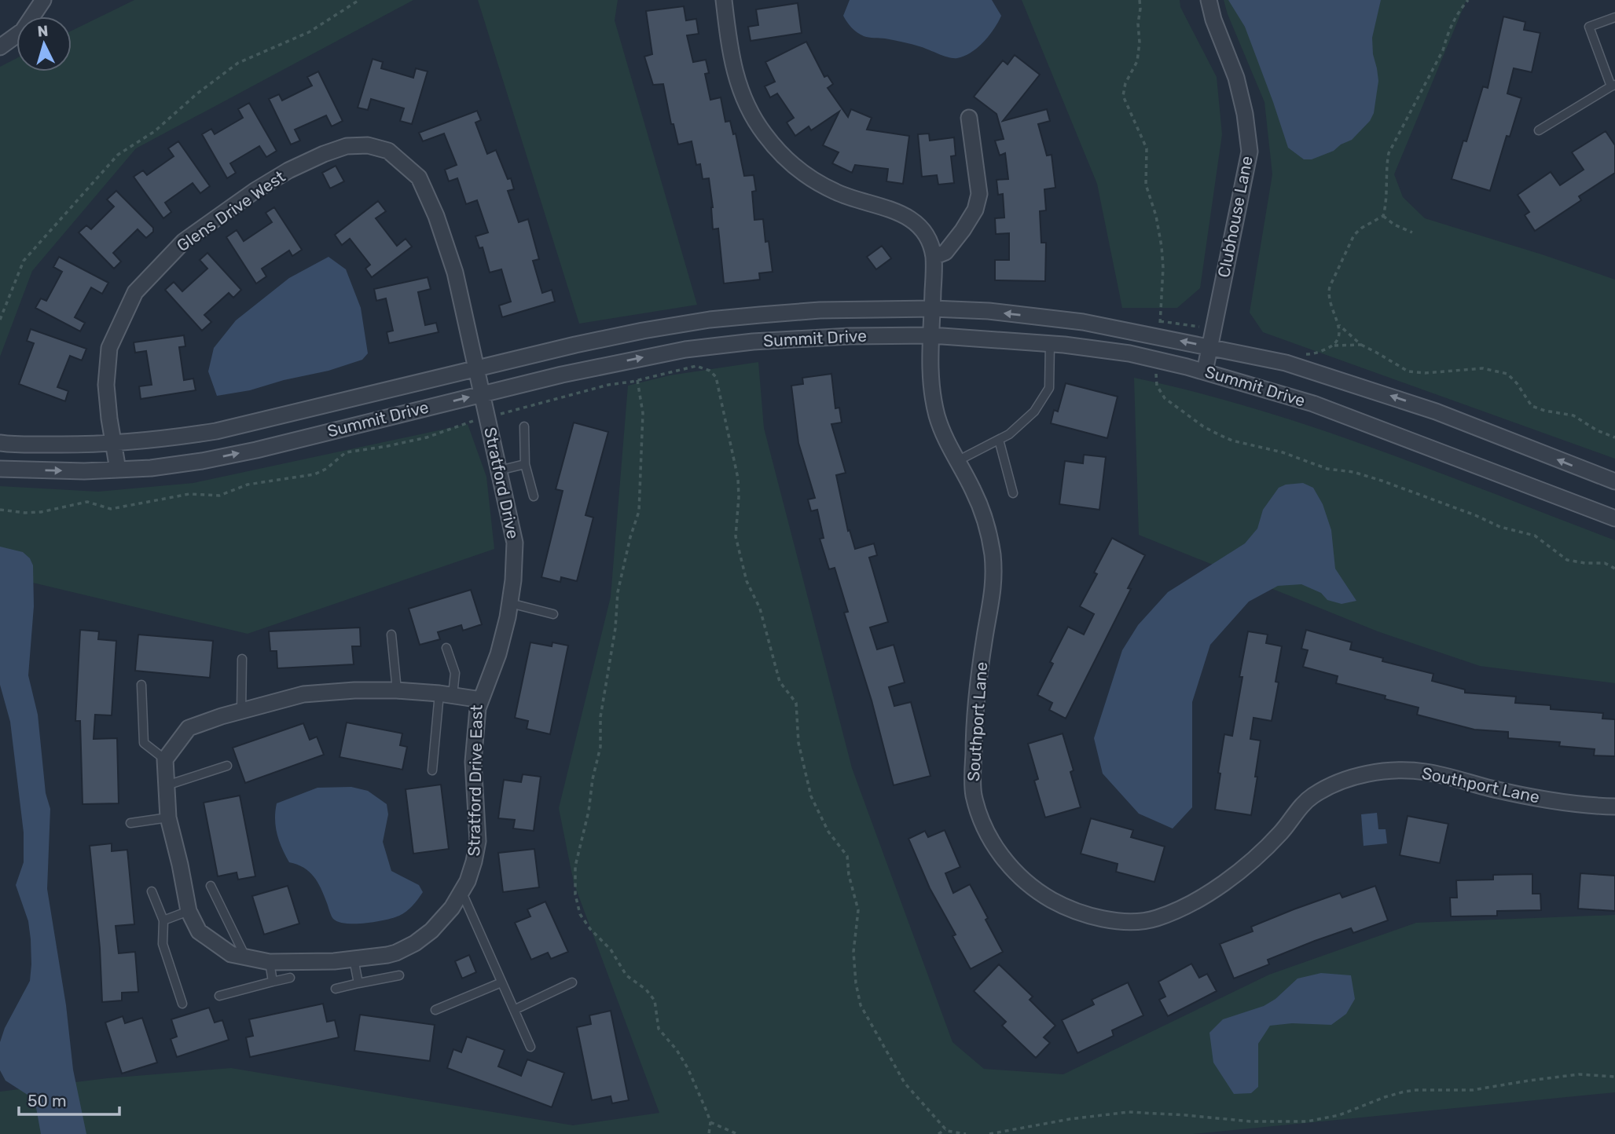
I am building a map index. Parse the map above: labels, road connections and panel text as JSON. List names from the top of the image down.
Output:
{
  "streets": {
    "street": [
      "Glens Drive West",
      "Clubhouse Lane",
      "Summit Drive",
      "Stratford Drive",
      "Southport Lane",
      "Stratford Drive East"
    ]
  },
  "crossings": [
    ["Glens Drive West", "Summit Drive"],
    ["Glens Drive West", "Stratford Drive"],
    ["Clubhouse Lane", "Summit Drive"],
    ["Summit Drive", "Stratford Drive"],
    ["Summit Drive", "Southport Lane"],
    ["Stratford Drive", "Stratford Drive East"]
  ],
  "scale_bar": "50 m",
  "north": "top"
}
